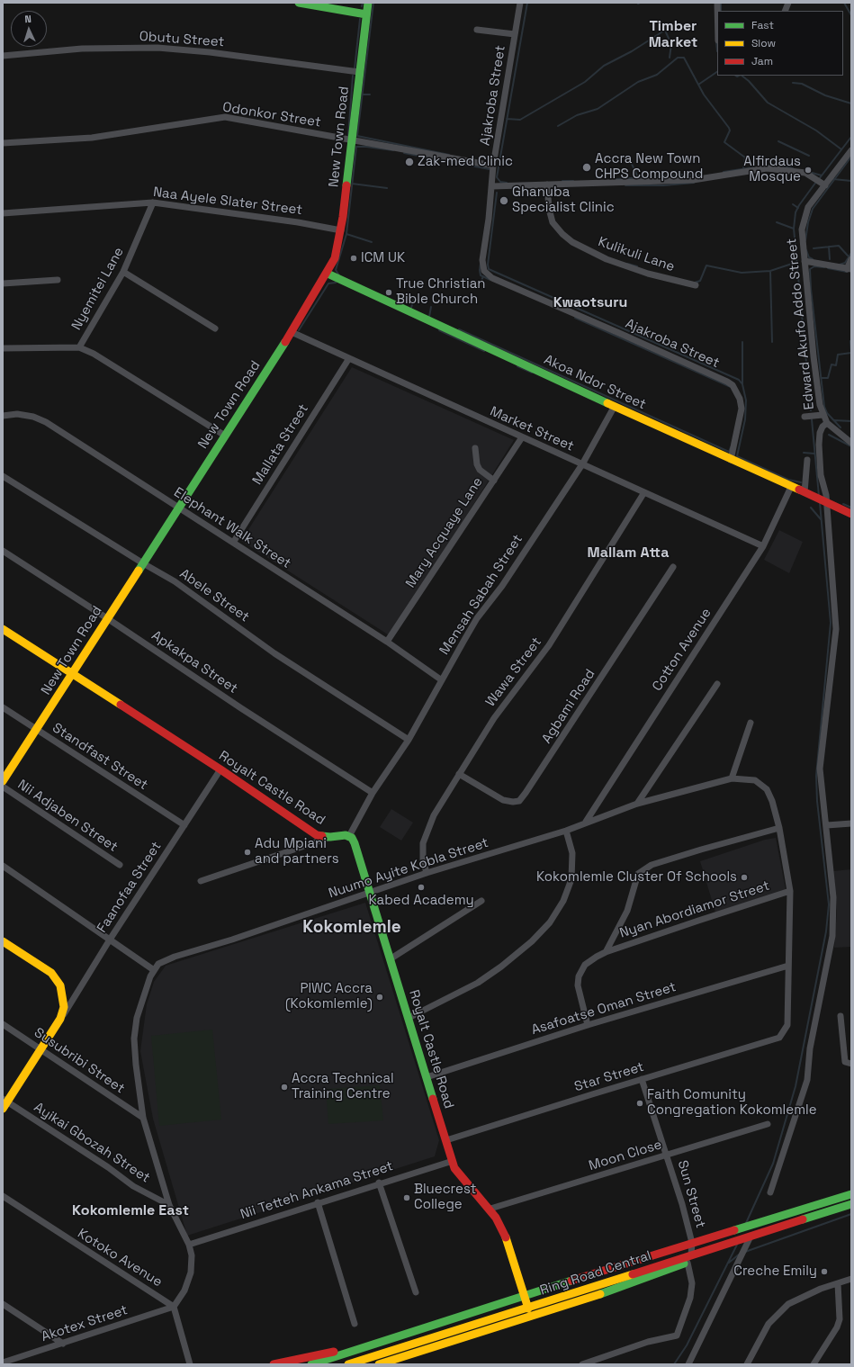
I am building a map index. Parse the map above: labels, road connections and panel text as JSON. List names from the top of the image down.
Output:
{
  "streets": {
    "street": [
      "Obutu Street",
      "Ajakroba Street",
      "Odonkor Street",
      "New Town Road",
      "Naa Ayele Slater Street",
      "Kulikuli Lane",
      "Nyemitei Lane",
      "Edward Akufo Addo Street",
      "Akoa Ndor Street",
      "Market Street",
      "Mallata Street",
      "Elephant Walk Street",
      "Mary Acquaye Lane",
      "Mensah Sabah Street",
      "Abele Street",
      "Cotton Avenue",
      "Apkakpa Street",
      "Wawa Street",
      "Agbami Road",
      "Standfast Street",
      "Royalt Castle Road",
      "Nii Adjaben Street",
      "Nuumo Ayite Kobla Street",
      "Faanofaa Street",
      "Nyan Abordiamor Street",
      "Asafoatse Oman Street",
      "Susubribi Street",
      "Star Street",
      "Ayikai Gbozah Street",
      "Moon Close",
      "Nii Tetteh Ankama Street",
      "Sun Street",
      "Kotoko Avenue",
      "Ring Road Central",
      "Akotex Street"
    ]
  },
  "crossings": [
    ["Obutu Street", "New Town Road"],
    ["Ajakroba Street", "Odonkor Street"],
    ["Ajakroba Street", "Akoa Ndor Street"],
    ["Odonkor Street", "New Town Road"],
    ["New Town Road", "Naa Ayele Slater Street"],
    ["New Town Road", "Akoa Ndor Street"],
    ["New Town Road", "Market Street"],
    ["New Town Road", "Elephant Walk Street"],
    ["New Town Road", "Abele Street"],
    ["New Town Road", "Apkakpa Street"],
    ["New Town Road", "Standfast Street"],
    ["New Town Road", "Royalt Castle Road"],
    ["Naa Ayele Slater Street", "Nyemitei Lane"],
    ["Akoa Ndor Street", "Mensah Sabah Street"],
    ["Akoa Ndor Street", "Cotton Avenue"],
    ["Market Street", "Mallata Street"],
    ["Market Street", "Mary Acquaye Lane"],
    ["Market Street", "Mensah Sabah Street"],
    ["Market Street", "Cotton Avenue"],
    ["Market Street", "Wawa Street"],
    ["Mallata Street", "Elephant Walk Street"],
    ["Elephant Walk Street", "Mary Acquaye Lane"],
    ["Elephant Walk Street", "Mensah Sabah Street"],
    ["Mensah Sabah Street", "Abele Street"],
    ["Mensah Sabah Street", "Apkakpa Street"],
    ["Mensah Sabah Street", "Royalt Castle Road"],
    ["Cotton Avenue", "Nuumo Ayite Kobla Street"],
    ["Wawa Street", "Agbami Road"],
    ["Wawa Street", "Nuumo Ayite Kobla Street"],
    ["Standfast Street", "Faanofaa Street"],
    ["Royalt Castle Road", "Nuumo Ayite Kobla Street"],
    ["Royalt Castle Road", "Faanofaa Street"],
    ["Royalt Castle Road", "Asafoatse Oman Street"],
    ["Royalt Castle Road", "Star Street"],
    ["Royalt Castle Road", "Moon Close"],
    ["Royalt Castle Road", "Nii Tetteh Ankama Street"],
    ["Royalt Castle Road", "Ring Road Central"],
    ["Nuumo Ayite Kobla Street", "Nyan Abordiamor Street"],
    ["Nuumo Ayite Kobla Street", "Asafoatse Oman Street"],
    ["Nuumo Ayite Kobla Street", "Star Street"],
    ["Nyan Abordiamor Street", "Asafoatse Oman Street"],
    ["Star Street", "Sun Street"],
    ["Moon Close", "Sun Street"],
    ["Sun Street", "Ring Road Central"],
    ["Kotoko Avenue", "Akotex Street"]
  ],
  "districts": [
    "Timber Market",
    "Kwaotsuru",
    "Mallam Atta",
    "Kokomlemle",
    "Kokomlemle East"
  ],
  "places": [
    "Zak-med Clinic",
    "Accra New Town CHPS Compound",
    "Alfirdaus Mosque",
    "Ghanuba Specialist Clinic",
    "ICM UK",
    "True Christian Bible Church",
    "Adu Mpiani and partners",
    "Kokomlemle Cluster Of Schools",
    "Kabed Academy",
    "PIWC Accra (Kokomlemle)",
    "Accra Technical Training Centre",
    "Faith Comunity Congregation Kokomlemle",
    "Bluecrest College",
    "Creche Emily"
  ],
  "legend": ["Fast", "Slow", "Jam"],
  "north": "top"
}
